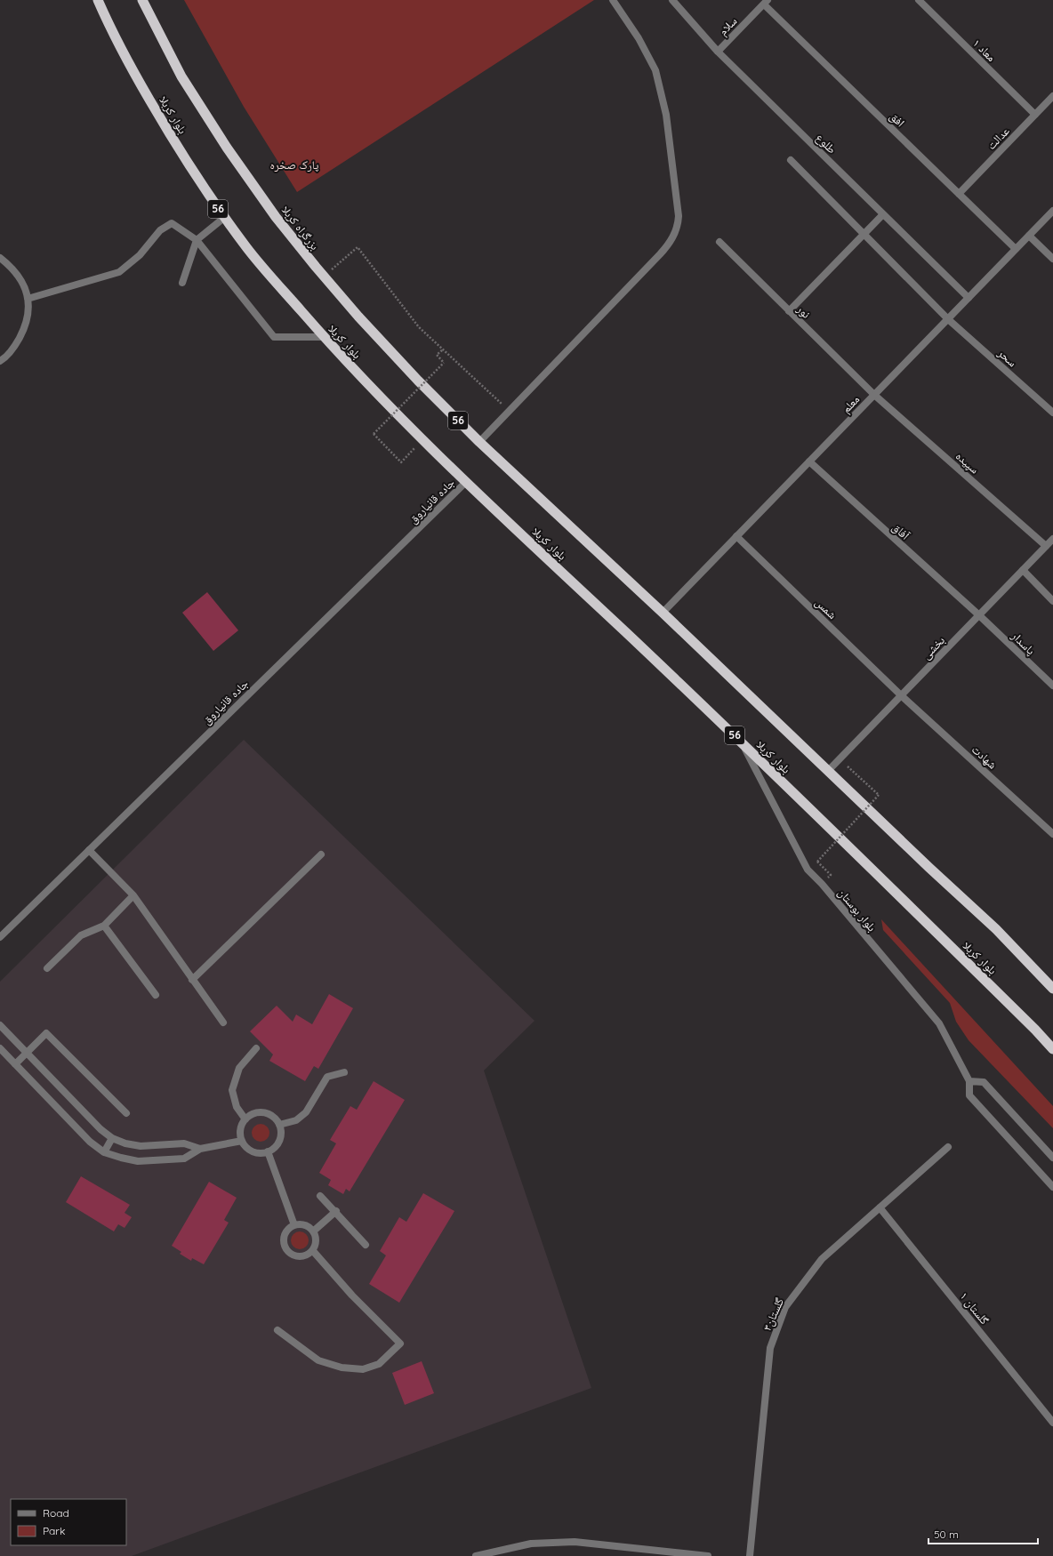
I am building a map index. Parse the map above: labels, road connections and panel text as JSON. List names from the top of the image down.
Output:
{
  "streets": {
    "highway": ["بلوار کربلا", "56", "بزرگراه کربلا"],
    "street": [
      "سلام",
      "معاد ۱",
      "افق",
      "عدالت",
      "طلوع",
      "نور",
      "سحر",
      "معلم",
      "سپیده",
      "جاده قانیاروق",
      "آفاق",
      "شمس",
      "پاسدار",
      "بخشی",
      "شهادت",
      "بلوار بوستان",
      "گلستان ۱",
      "گلستان۳"
    ]
  },
  "crossings": [
    ["سلام", "افق"],
    ["سلام", "طلوع"],
    ["معاد ۱", "عدالت"],
    ["بلوار کربلا", "جاده قانیاروق"],
    ["بلوار کربلا", "بلوار بوستان"],
    ["افق", "عدالت"],
    ["افق", "معلم"],
    ["طلوع", "معلم"],
    ["56", "بزرگراه کربلا"],
    ["56", "معلم"],
    ["56", "بخشی"],
    ["نور", "معلم"],
    ["نور", "سپیده"],
    ["سحر", "معلم"],
    ["معلم", "سپیده"],
    ["معلم", "آفاق"],
    ["معلم", "شمس"],
    ["سپیده", "بخشی"],
    ["آفاق", "پاسدار"],
    ["آفاق", "بخشی"],
    ["شمس", "بخشی"],
    ["شمس", "شهادت"],
    ["پاسدار", "بخشی"],
    ["بخشی", "شهادت"],
    ["گلستان ۱", "گلستان۳"]
  ],
  "parks": ["پارک صخره"],
  "legend": ["Road", "Park"],
  "scale_bar": "50 m"
}
